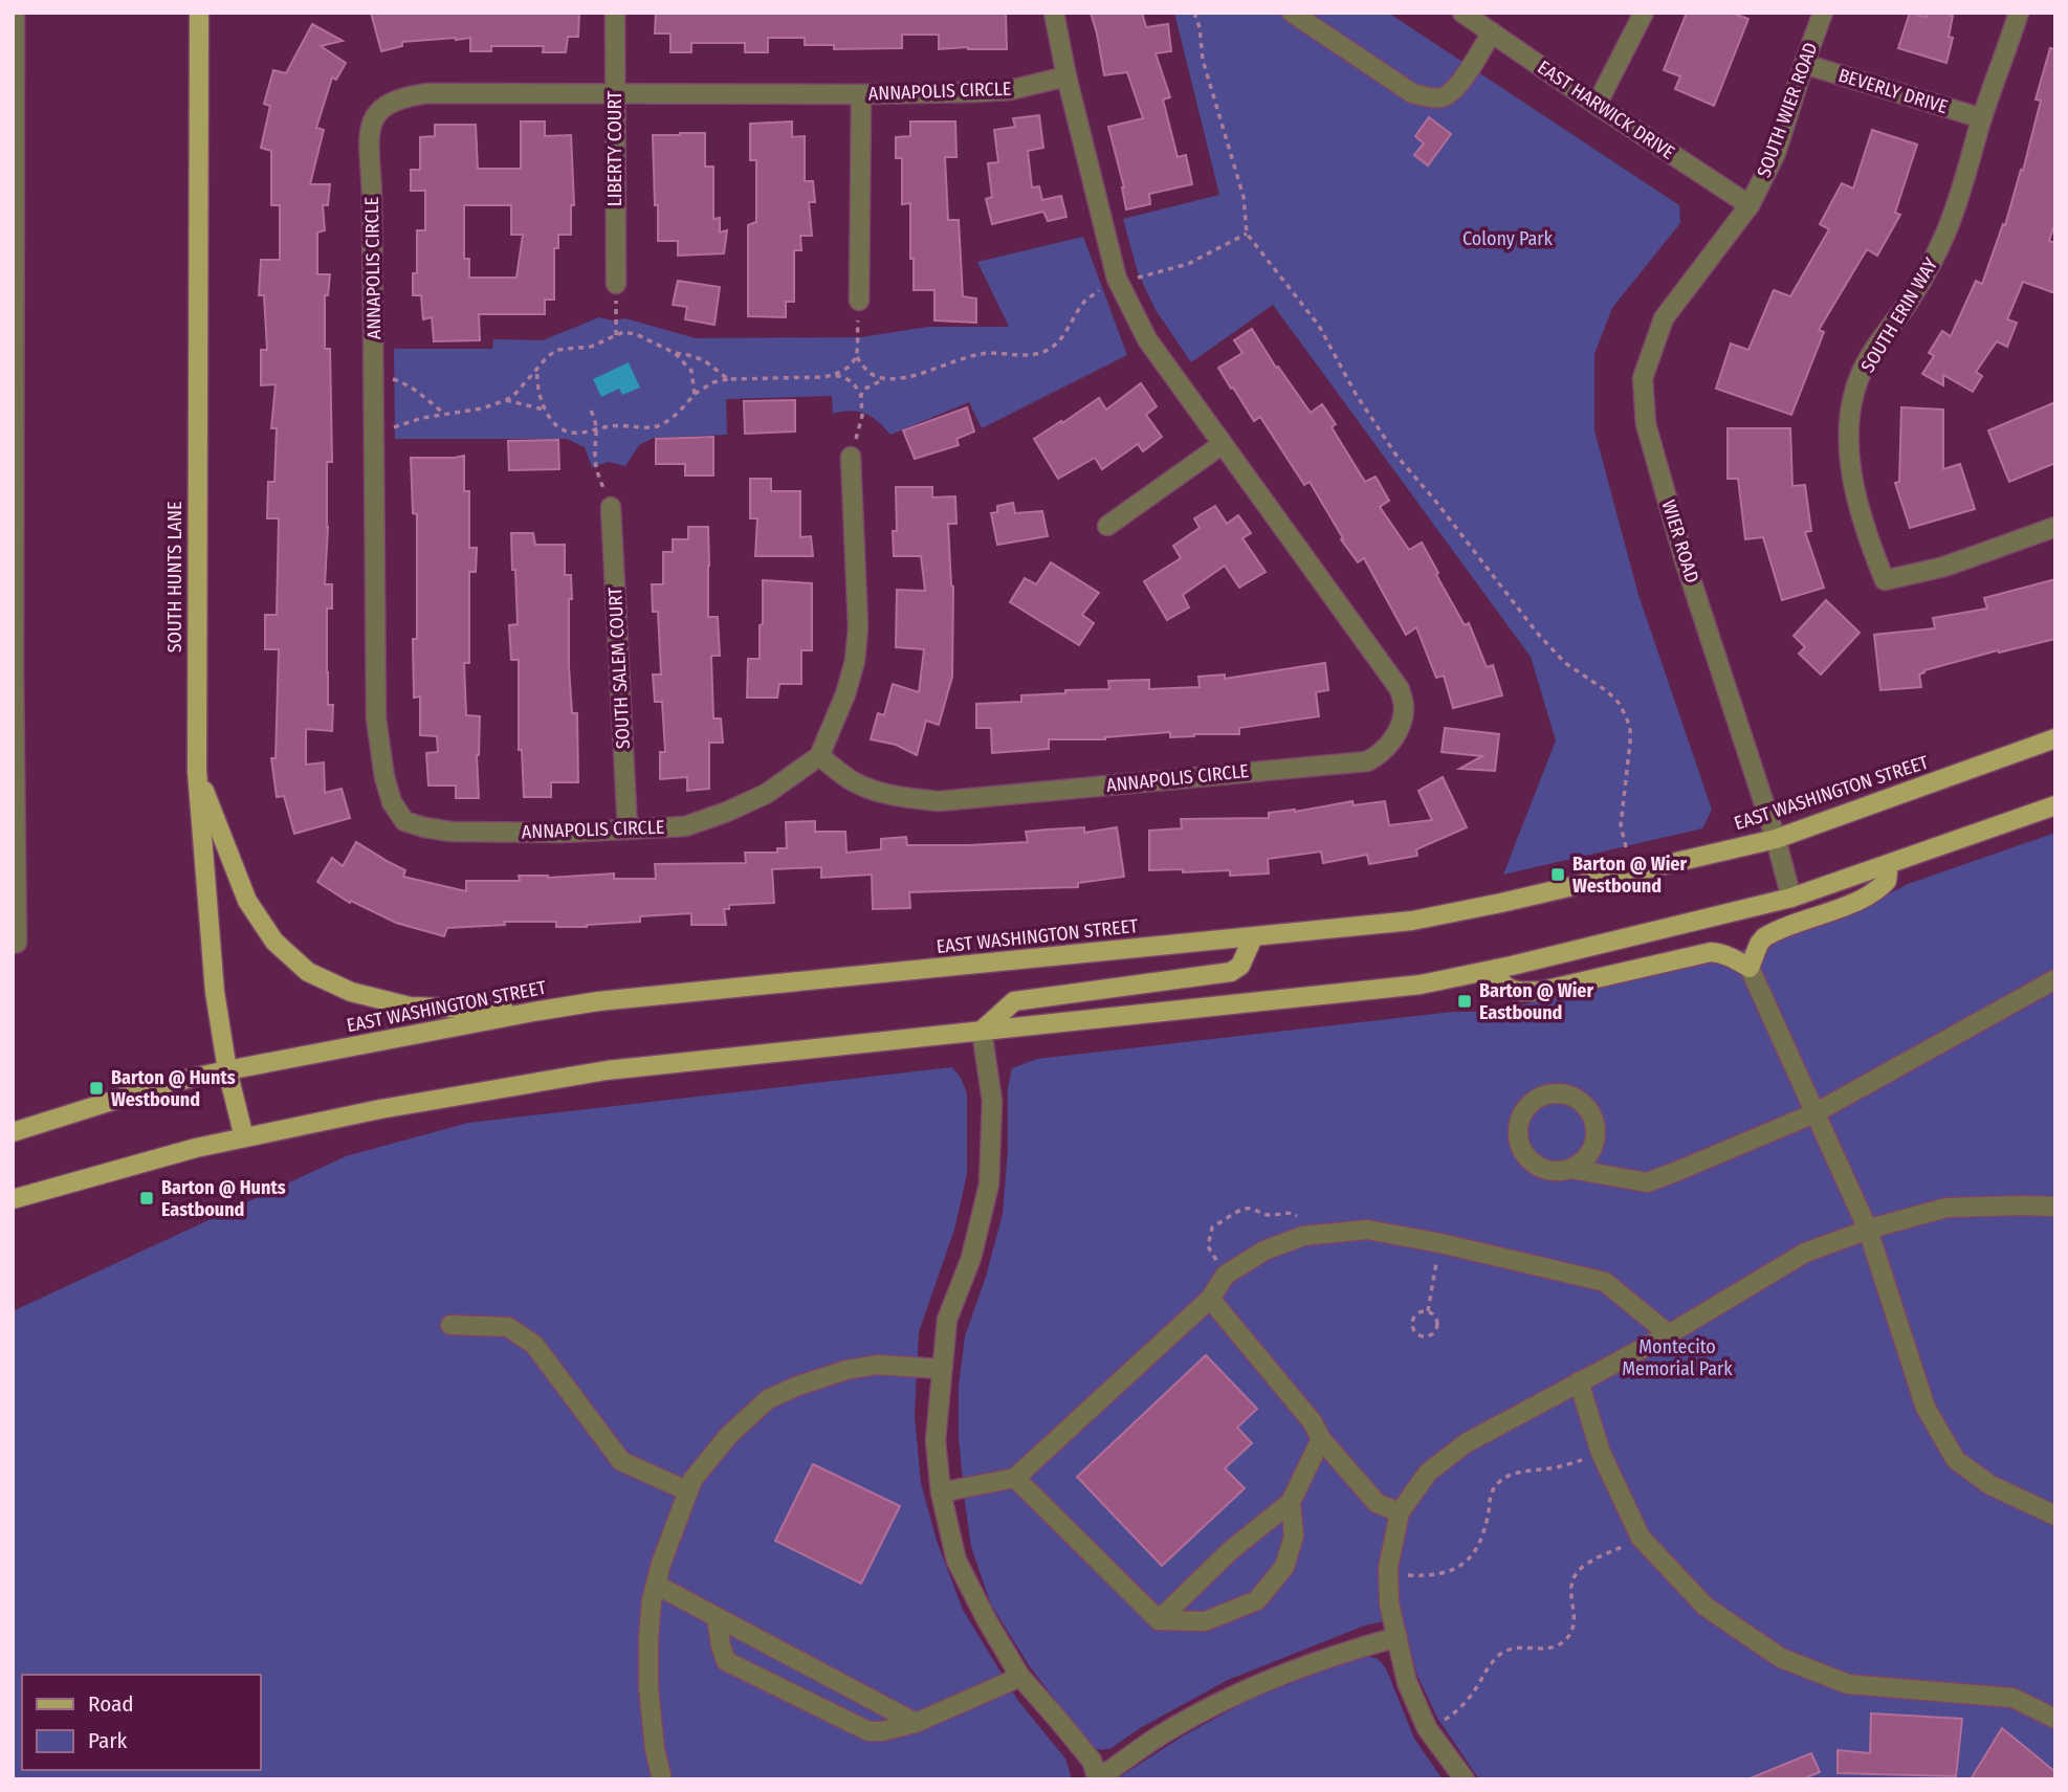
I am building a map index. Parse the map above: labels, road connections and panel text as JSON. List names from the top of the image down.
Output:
{
  "streets": {
    "main road": ["SOUTH HUNTS LANE", "EAST WASHINGTON STREET"],
    "street": [
      "ANNAPOLIS CIRCLE",
      "BEVERLY DRIVE",
      "EAST HARWICK DRIVE",
      "SOUTH WIER ROAD",
      "LIBERTY COURT",
      "SOUTH ERIN WAY",
      "WIER ROAD",
      "SOUTH SALEM COURT"
    ]
  },
  "crossings": [
    ["ANNAPOLIS CIRCLE", "LIBERTY COURT"],
    ["ANNAPOLIS CIRCLE", "SOUTH SALEM COURT"],
    ["BEVERLY DRIVE", "SOUTH WIER ROAD"],
    ["BEVERLY DRIVE", "SOUTH ERIN WAY"],
    ["EAST HARWICK DRIVE", "SOUTH WIER ROAD"],
    ["EAST HARWICK DRIVE", "WIER ROAD"],
    ["SOUTH WIER ROAD", "WIER ROAD"],
    ["WIER ROAD", "EAST WASHINGTON STREET"],
    ["SOUTH HUNTS LANE", "EAST WASHINGTON STREET"]
  ],
  "parks": ["Colony Park", "Montecito Memorial Park"],
  "places": {
    "transit": [
      "Barton @ Wier Westbound",
      "Barton @ Wier Eastbound",
      "Barton @ Hunts Westbound",
      "Barton @ Hunts Eastbound"
    ]
  },
  "legend": ["Road", "Park"]
}
